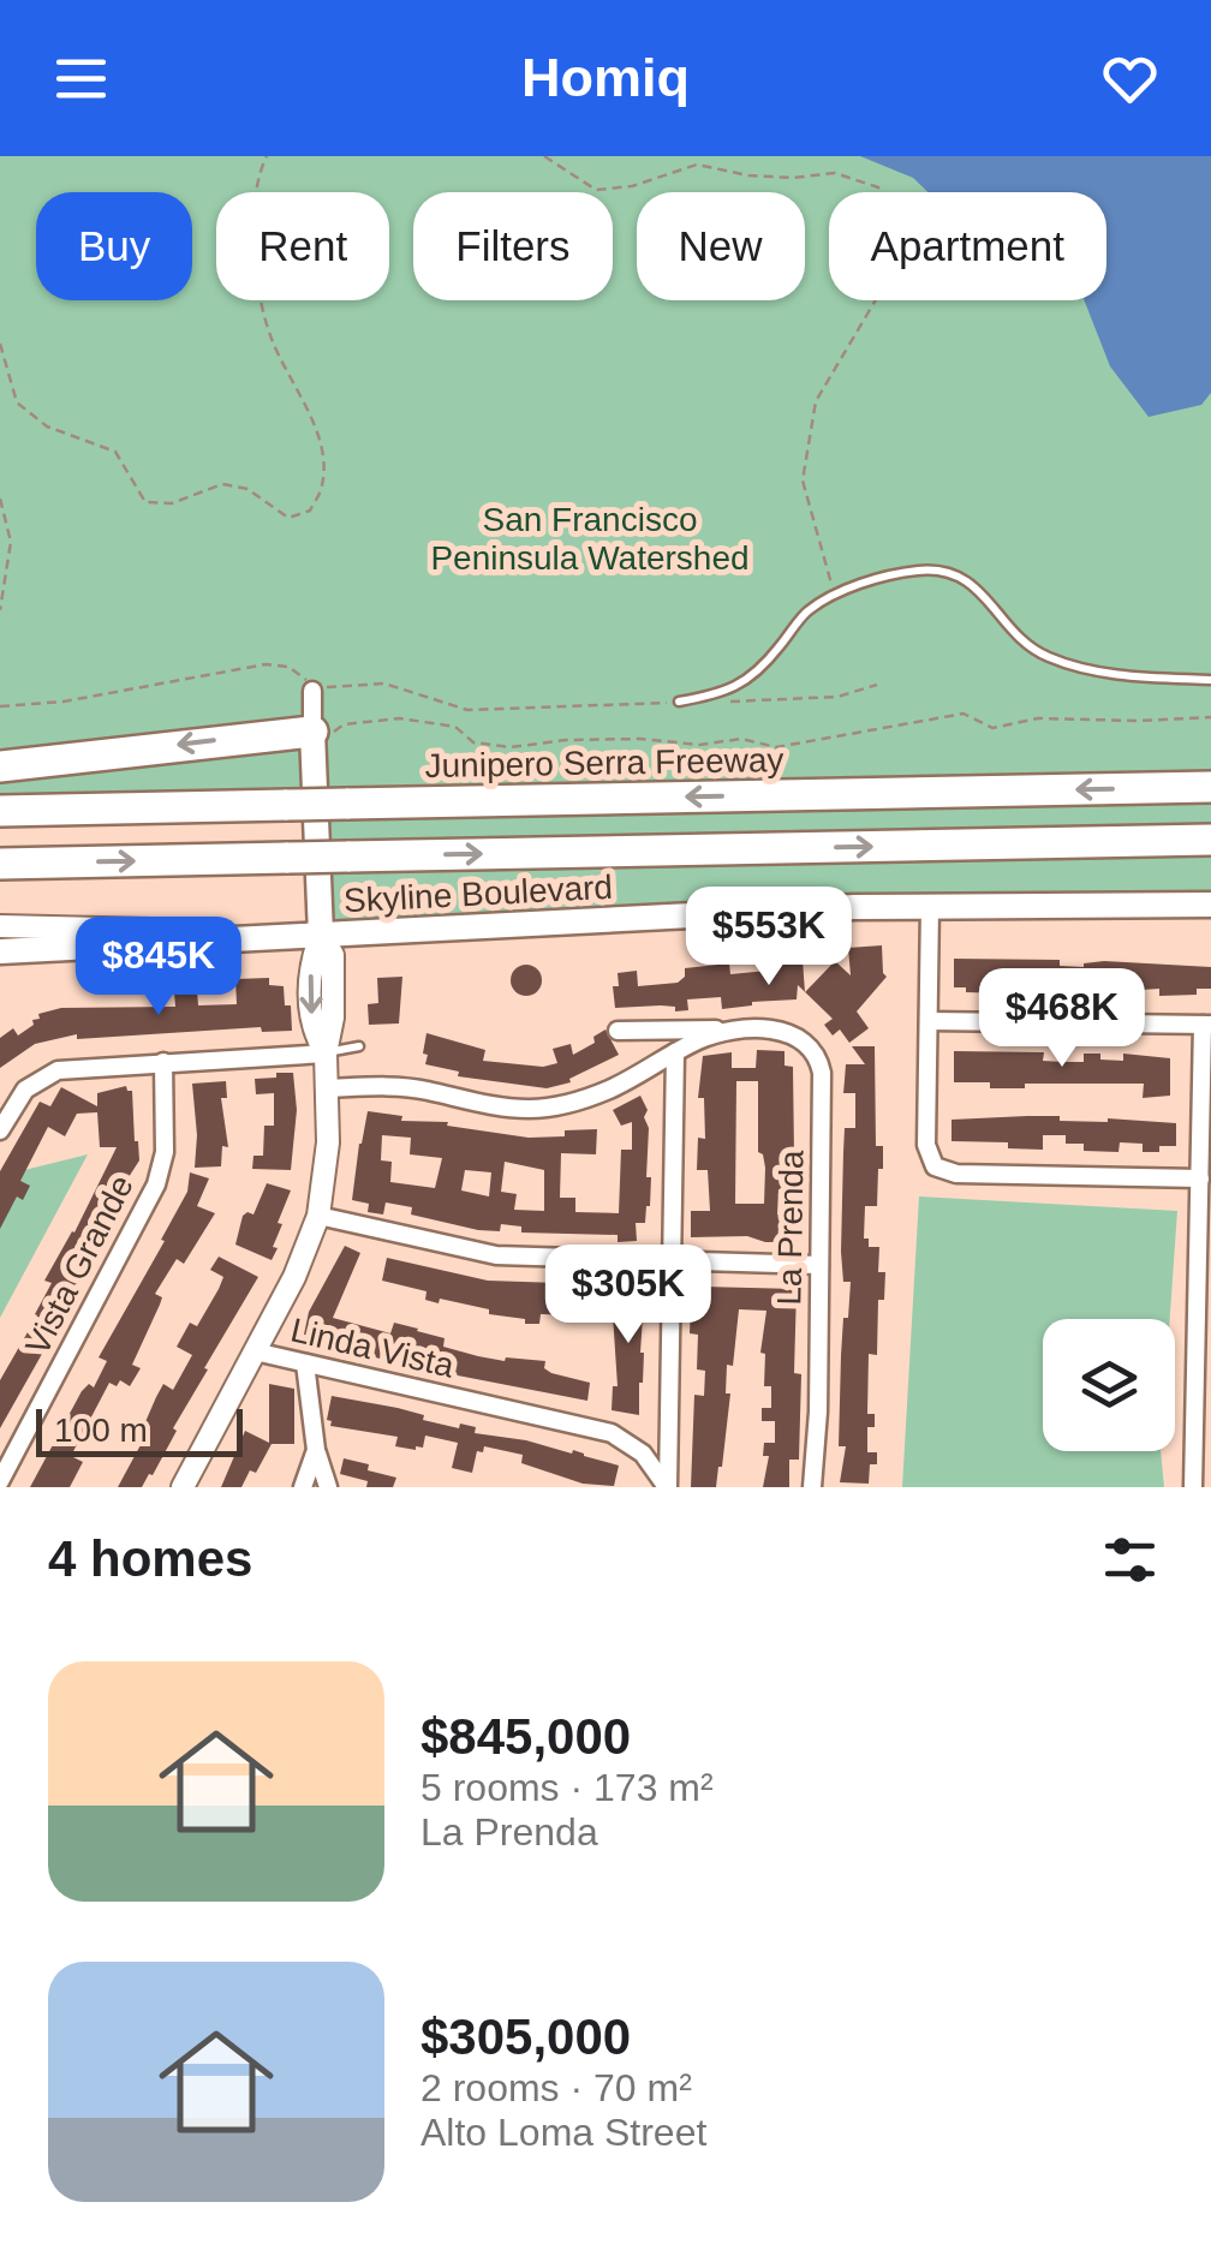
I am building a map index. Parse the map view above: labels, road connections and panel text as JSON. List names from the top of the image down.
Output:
{
  "streets": {
    "highway": ["Junipero Serra Freeway"],
    "main road": ["Skyline Boulevard"],
    "street": ["La Prenda", "Vista Grande", "Linda Vista"]
  },
  "parks": ["San Francisco Peninsula Watershed"],
  "scale_bar": "100 m",
  "page": {
    "header": "Homiq",
    "chip": [
      "Buy",
      "Rent",
      "Filters",
      "New",
      "Apartment"
    ],
    "price": [
      "$553K",
      "$845K",
      "$468K",
      "$305K"
    ],
    "scale": "100 m",
    "heading": "4 homes",
    "list": [
      {
        "name": "$845,000",
        "note": "5 rooms · 173 m² · La Prenda"
      },
      {
        "name": "$305,000",
        "note": "2 rooms · 70 m² · Alto Loma Street"
      }
    ]
  }
}
